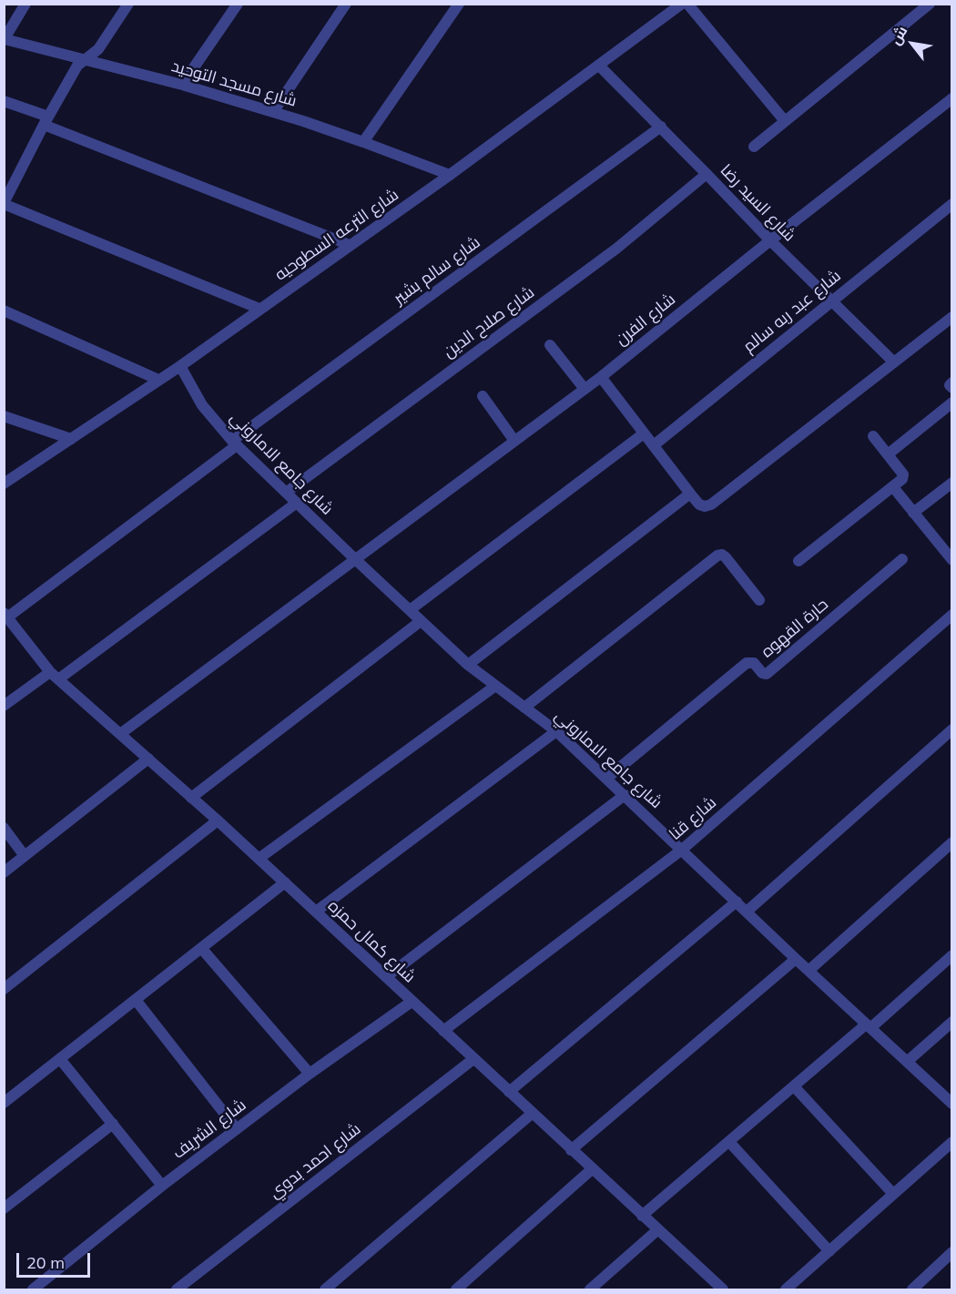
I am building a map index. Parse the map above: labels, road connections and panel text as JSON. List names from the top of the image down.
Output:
{
  "streets": {
    "street": [
      "شارع مسجد التوحيد",
      "شارع السيد رضا",
      "شارع الترعه السطوحيه",
      "شارع سالم بشير",
      "شارع عبد ربه سالم",
      "شارع الفرن",
      "شارع صلاح الدين",
      "شارع جامع الاماروني",
      "حارة القهوه",
      "شارع قنا",
      "شارع كمال حمزه",
      "شارع الشريف",
      "شارع احمد بدوي"
    ]
  },
  "crossings": [
    ["شارع مسجد التوحيد", "شارع الترعه السطوحيه"],
    ["شارع السيد رضا", "شارع الترعه السطوحيه"],
    ["شارع السيد رضا", "شارع سالم بشير"],
    ["شارع السيد رضا", "شارع عبد ربه سالم"],
    ["شارع السيد رضا", "شارع الفرن"],
    ["شارع السيد رضا", "شارع صلاح الدين"],
    ["شارع الترعه السطوحيه", "شارع جامع الاماروني"],
    ["شارع سالم بشير", "شارع جامع الاماروني"],
    ["شارع سالم بشير", "شارع كمال حمزه"],
    ["شارع الفرن", "شارع جامع الاماروني"],
    ["شارع الفرن", "شارع كمال حمزه"],
    ["شارع صلاح الدين", "شارع جامع الاماروني"],
    ["شارع جامع الاماروني", "حارة القهوه"],
    ["شارع جامع الاماروني", "شارع قنا"],
    ["شارع قنا", "شارع كمال حمزه"],
    ["شارع كمال حمزه", "شارع الشريف"],
    ["شارع كمال حمزه", "شارع احمد بدوي"]
  ],
  "scale_bar": "20 m",
  "north": "top left"
}
